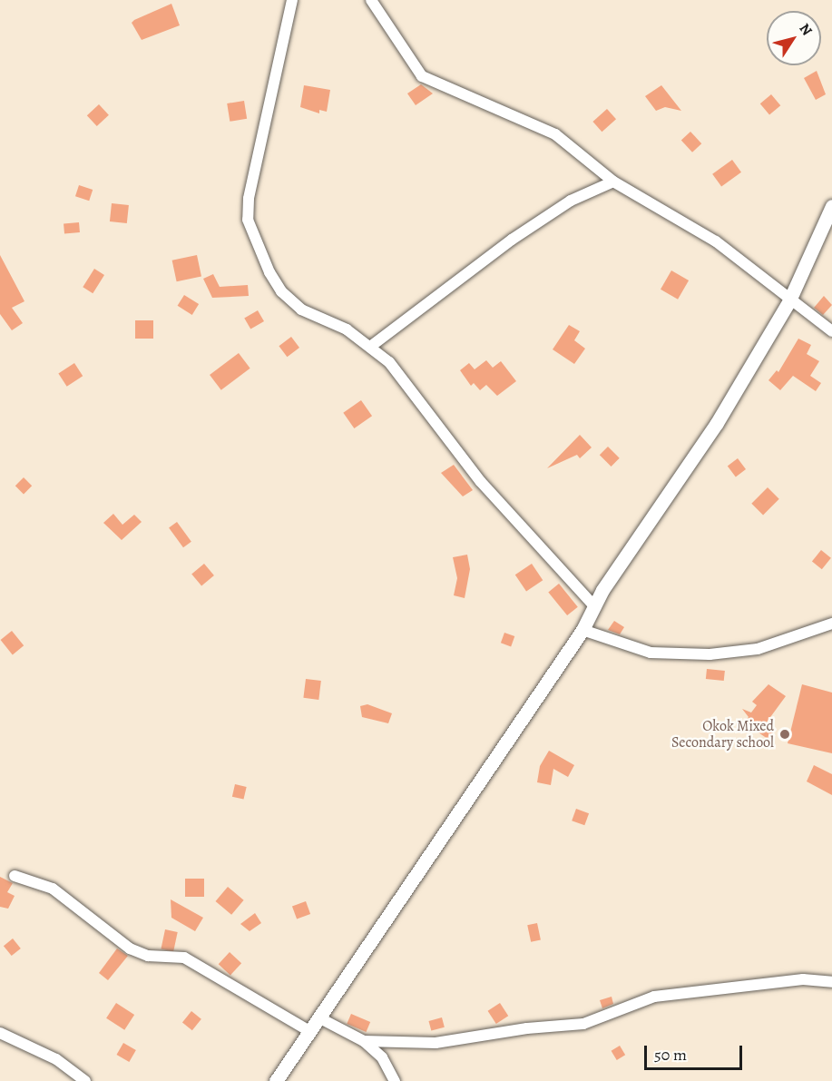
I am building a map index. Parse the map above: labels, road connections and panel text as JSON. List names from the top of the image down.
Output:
{
  "places": ["Okok Mixed Secondary school"],
  "scale_bar": "50 m",
  "north": "top right"
}
